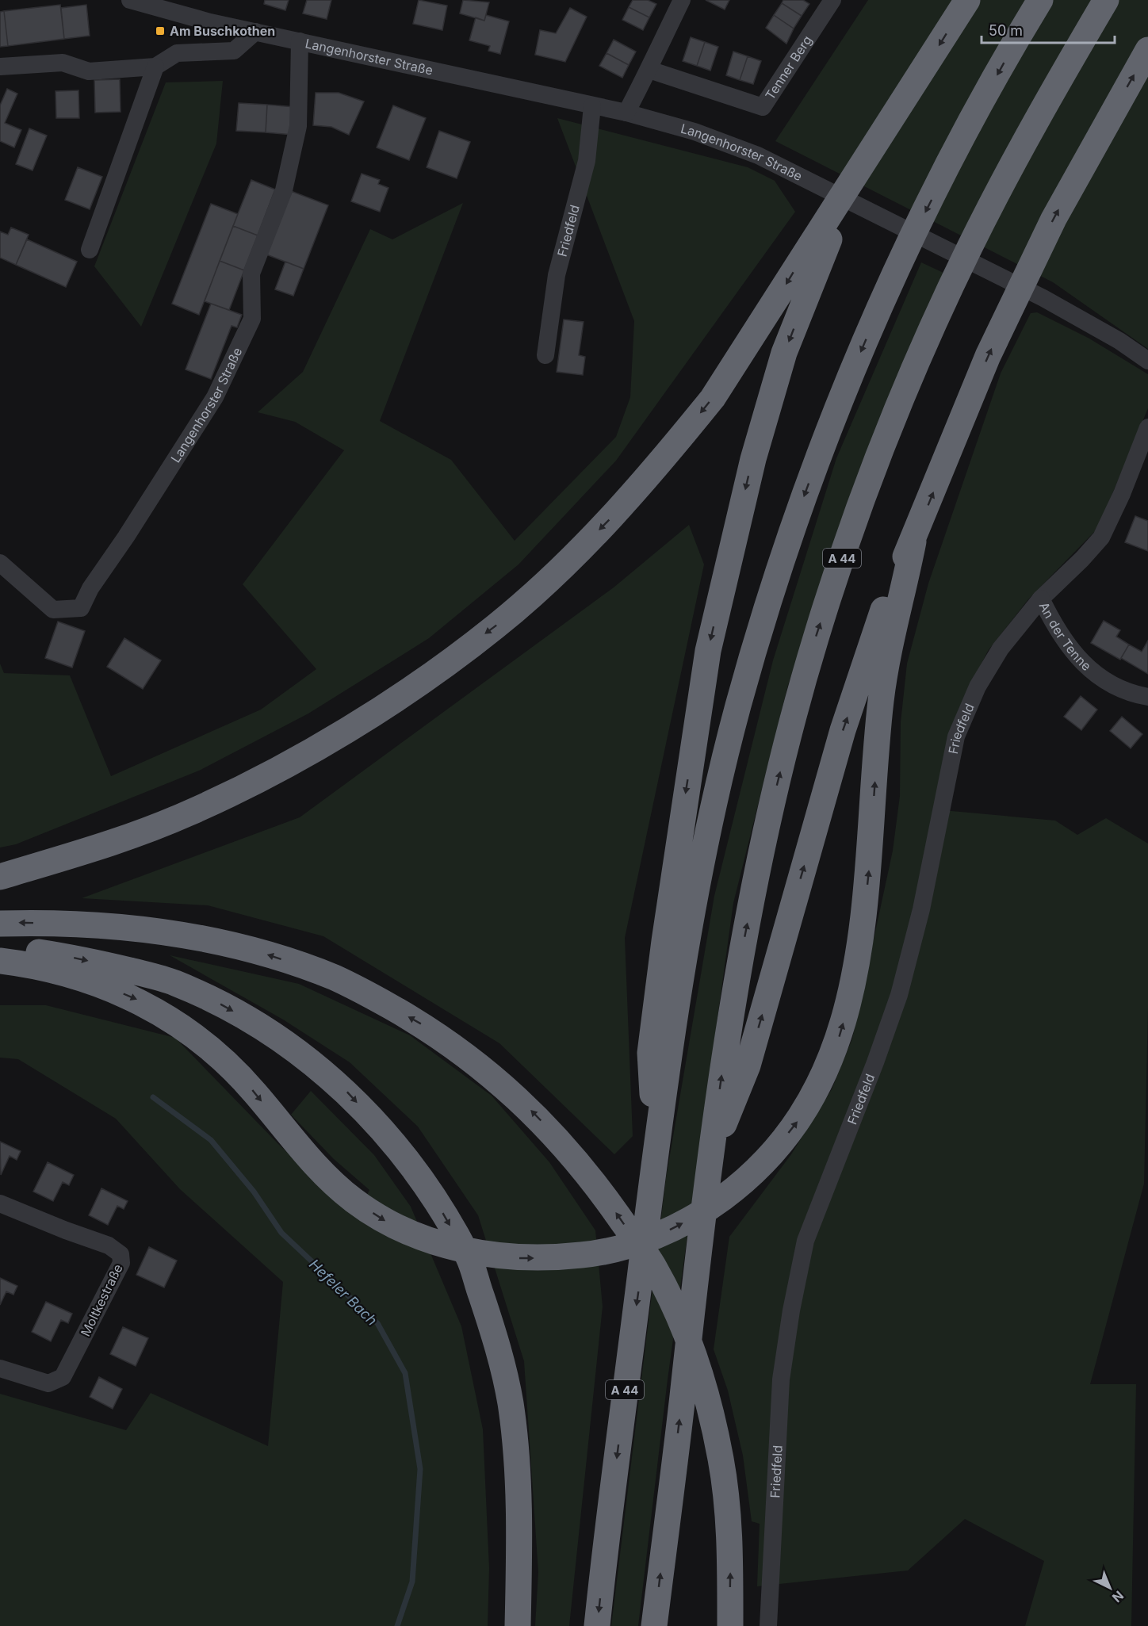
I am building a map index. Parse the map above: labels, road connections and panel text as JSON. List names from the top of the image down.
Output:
{
  "streets": {
    "highway": ["A 44"],
    "street": [
      "Langenhorster Straße",
      "Tenner Berg",
      "Friedfeld",
      "An der Tenne",
      "Moltkestraße"
    ]
  },
  "crossings": [
    ["Langenhorster Straße", "Friedfeld"],
    ["Friedfeld", "An der Tenne"]
  ],
  "water": ["Hefeler Bach"],
  "places": {
    "transit": ["Am Buschkothen"]
  },
  "scale_bar": "50 m",
  "north": "bottom right"
}
